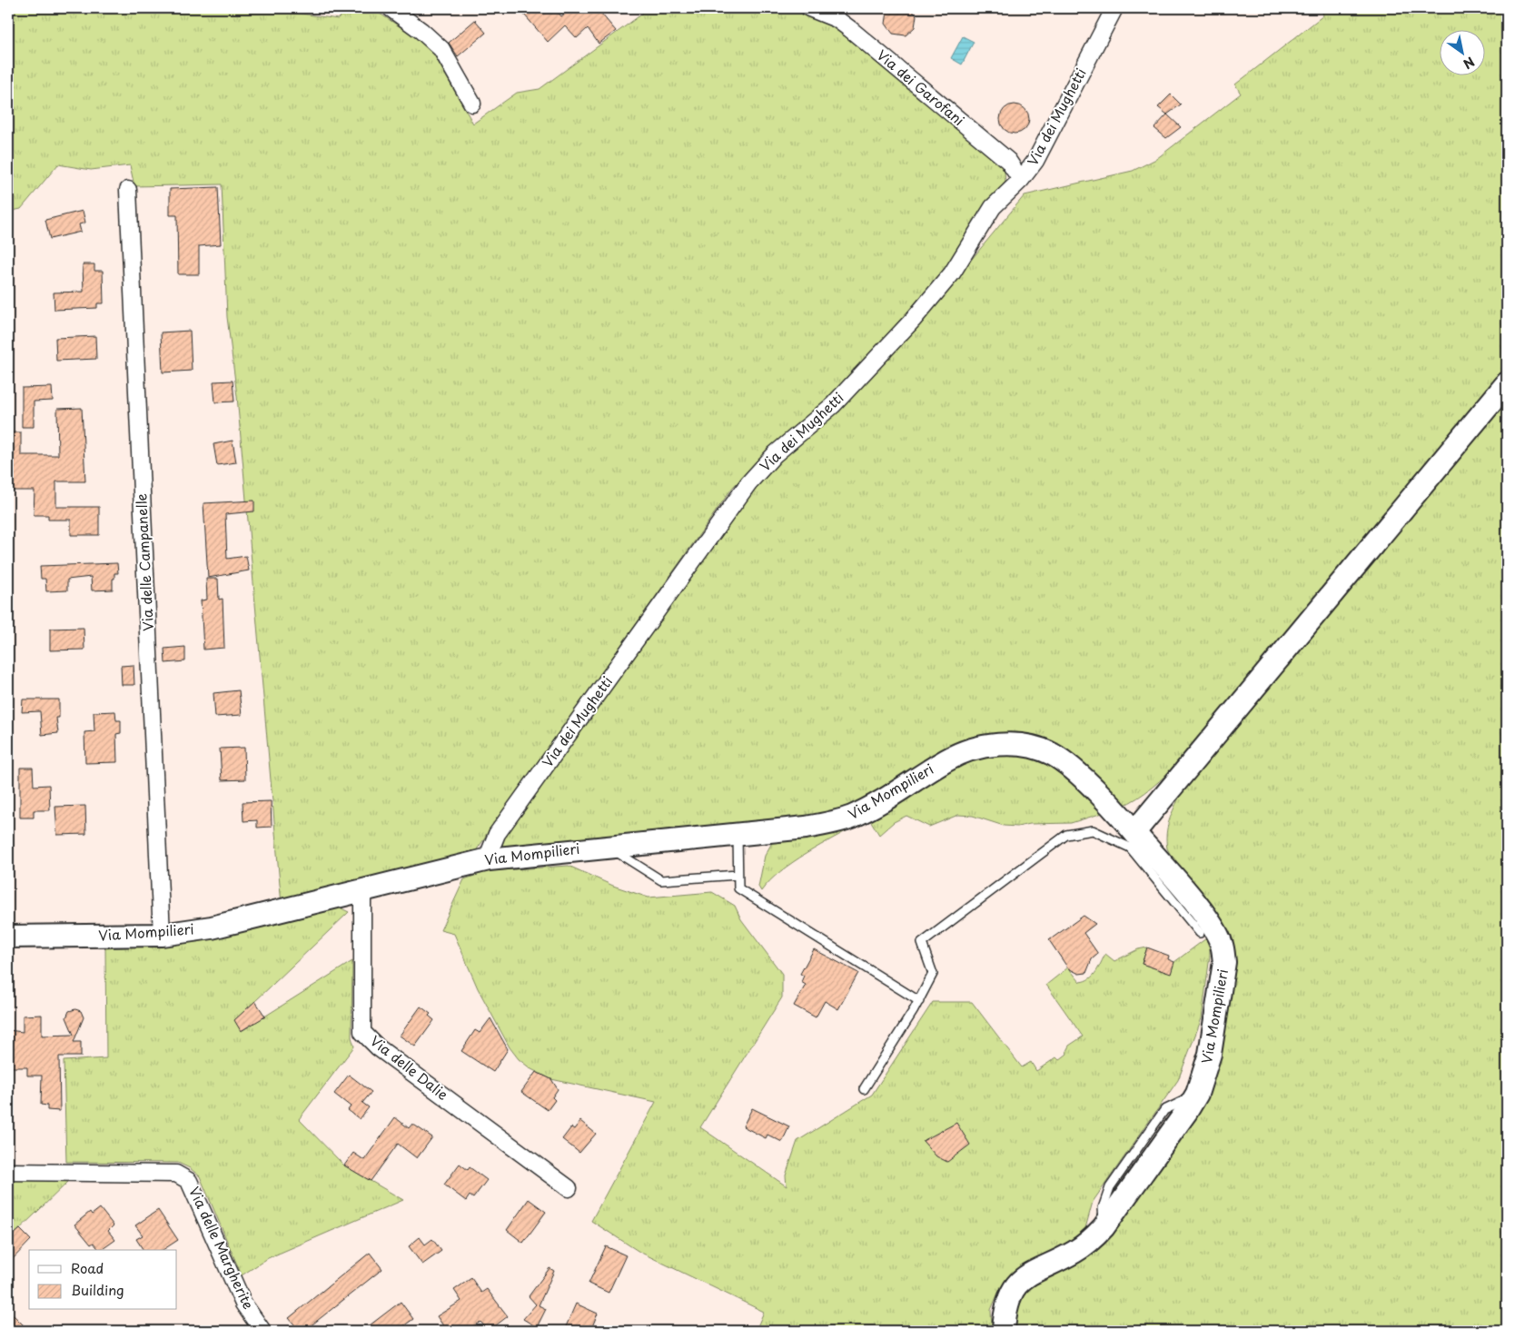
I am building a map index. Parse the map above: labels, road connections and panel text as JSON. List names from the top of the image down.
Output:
{
  "streets": {
    "street": [
      "Via dei Garofani",
      "Via dei Mughetti",
      "Via delle Campanelle",
      "Via Mompilieri",
      "Via delle Dalie",
      "Via delle Margherite"
    ]
  },
  "crossings": [
    ["Via dei Garofani", "Via dei Mughetti"],
    ["Via dei Mughetti", "Via Mompilieri"],
    ["Via delle Campanelle", "Via Mompilieri"],
    ["Via Mompilieri", "Via delle Dalie"]
  ],
  "legend": ["Road", "Building"],
  "north": "bottom right"
}
